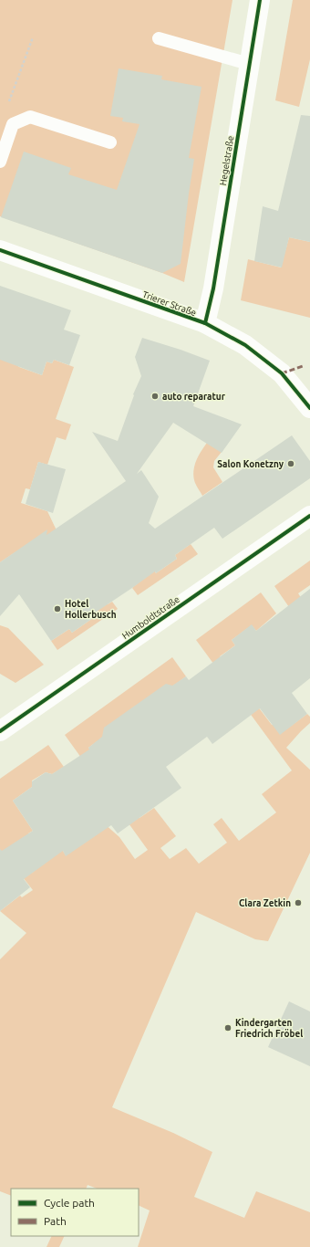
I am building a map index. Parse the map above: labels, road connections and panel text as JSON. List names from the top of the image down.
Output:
{
  "streets": {
    "street": ["Hegelstraße", "Trierer Straße", "Humboldtstraße"]
  },
  "crossings": [
    ["Hegelstraße", "Trierer Straße"]
  ],
  "places": [
    "auto reparatur",
    "Salon Konetzny",
    "Hotel Hollerbusch",
    "Clara Zetkin",
    "Kindergarten Friedrich Fröbel"
  ],
  "legend": ["Cycle path", "Path"]
}
